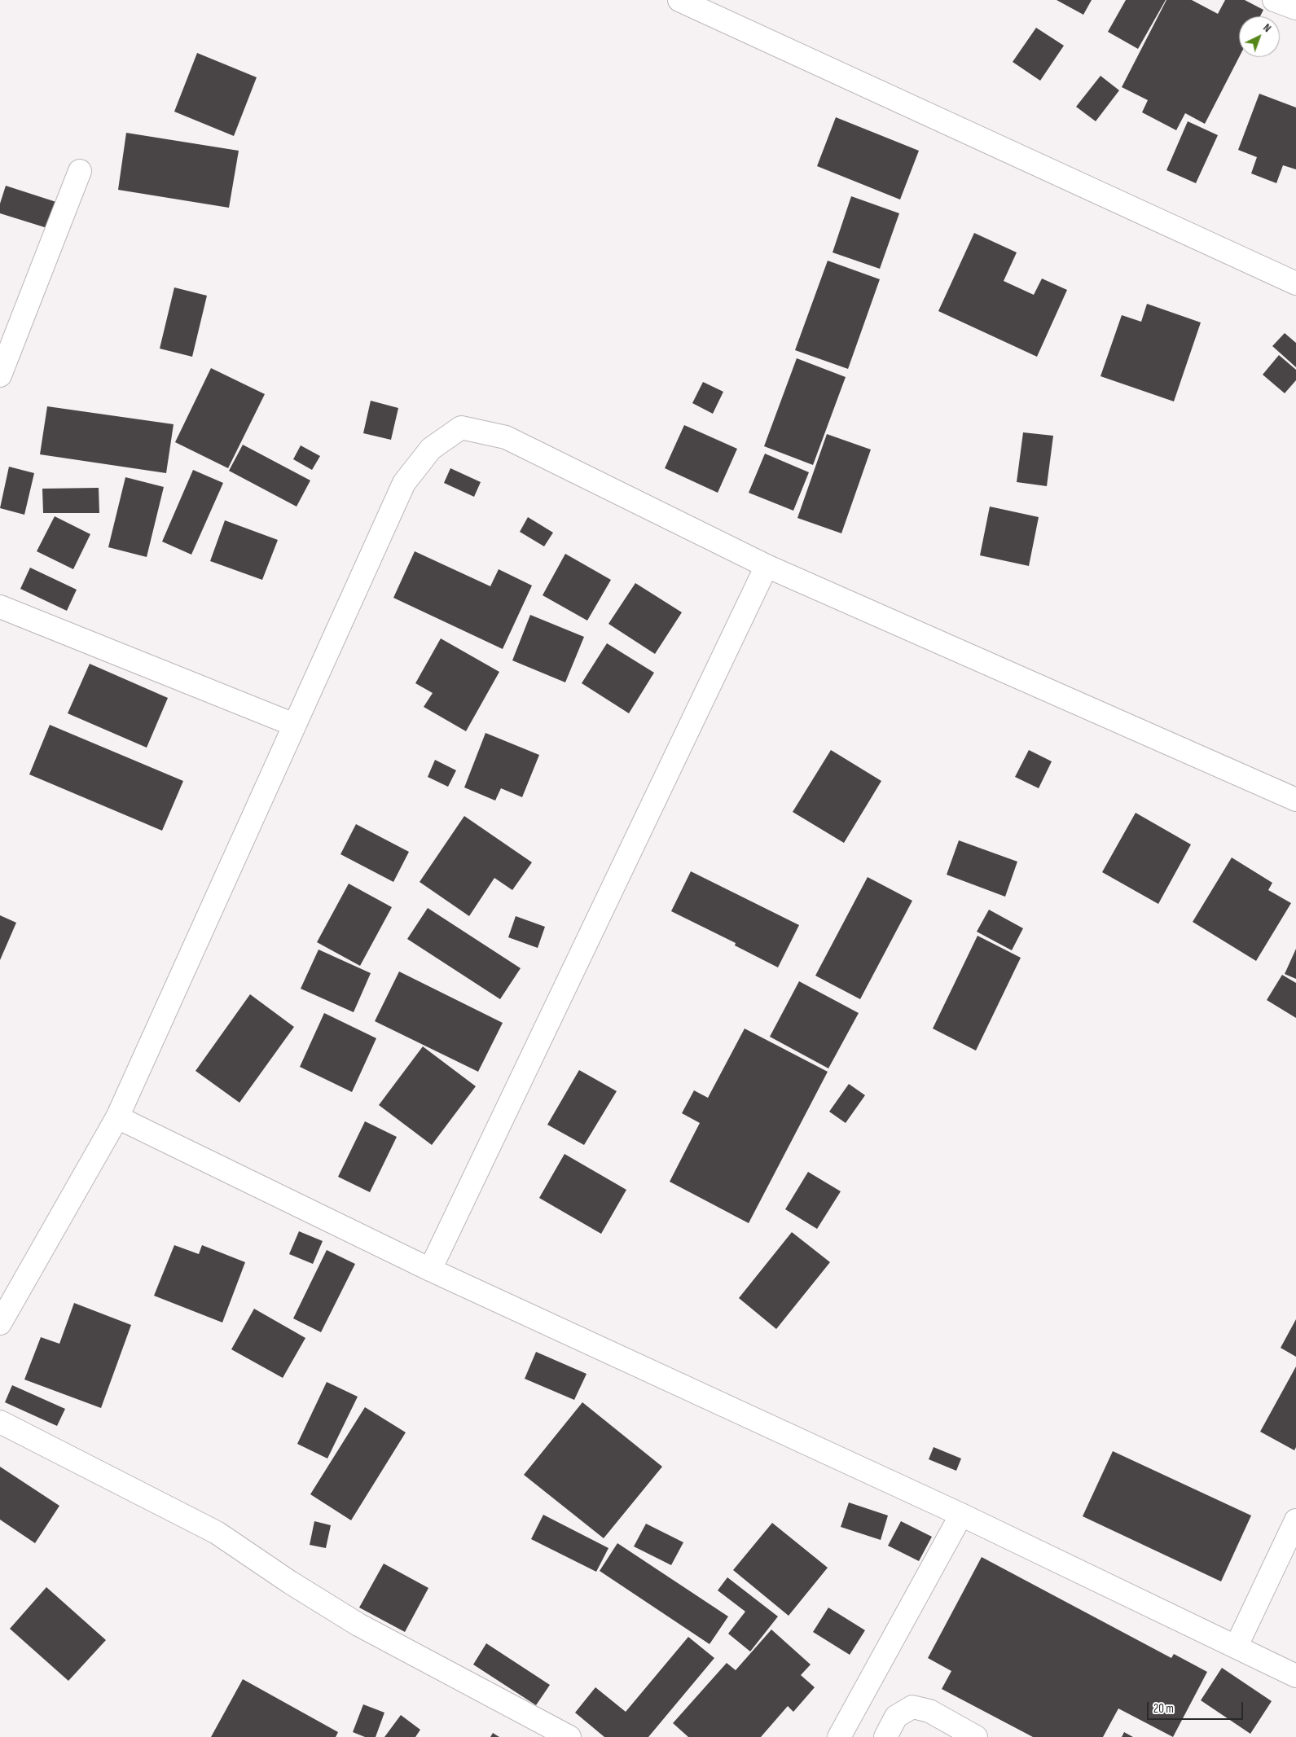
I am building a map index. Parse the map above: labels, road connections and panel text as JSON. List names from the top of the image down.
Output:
{
  "scale_bar": "20 m",
  "north": "top right"
}
